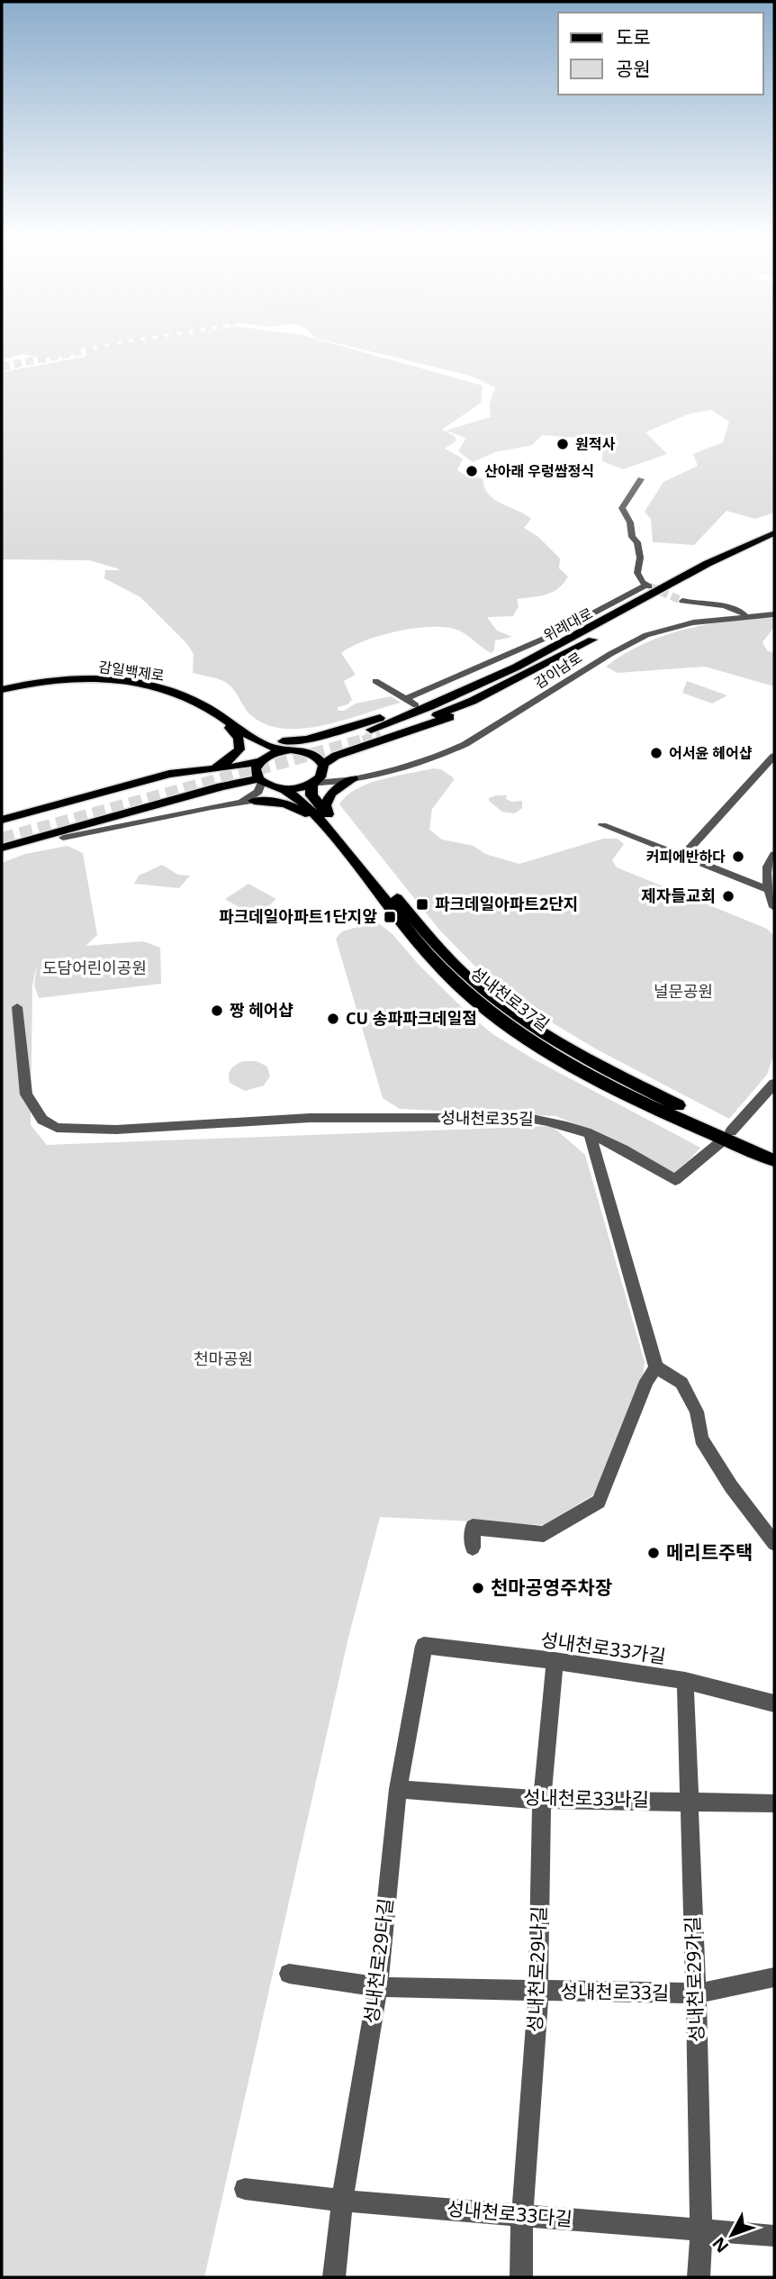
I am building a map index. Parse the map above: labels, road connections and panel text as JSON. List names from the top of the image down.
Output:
{
  "streets": {
    "main road": ["위례대로", "감일백제로", "성내천로37길"],
    "street": [
      "감이남로",
      "성내천로35길",
      "성내천로33가길",
      "성내천로33나길",
      "성내천로29다길",
      "성내천로29나길",
      "성내천로29가길",
      "성내천로33길",
      "성내천로33다길"
    ]
  },
  "crossings": [
    ["감이남로", "성내천로37길"],
    ["성내천로37길", "성내천로35길"],
    ["성내천로33가길", "성내천로29다길"],
    ["성내천로33가길", "성내천로29나길"],
    ["성내천로33가길", "성내천로29가길"],
    ["성내천로33나길", "성내천로29다길"],
    ["성내천로33나길", "성내천로29나길"],
    ["성내천로33나길", "성내천로29가길"],
    ["성내천로29다길", "성내천로33길"],
    ["성내천로29다길", "성내천로33다길"],
    ["성내천로29나길", "성내천로33길"],
    ["성내천로29나길", "성내천로33다길"],
    ["성내천로29가길", "성내천로33길"],
    ["성내천로29가길", "성내천로33다길"]
  ],
  "parks": ["도담어린이공원", "널문공원", "천마공원"],
  "places": {
    "other": [
      "원적사",
      "산아래 우렁쌈정식",
      "어서윤 헤어샵",
      "커피에반하다",
      "제자들교회",
      "짱 헤어샵",
      "CU 송파파크데일점",
      "메리트주택",
      "천마공영주차장"
    ],
    "transit": ["파크데일아파트2단지", "파크데일아파트1단지앞"]
  },
  "legend": ["도로", "공원"],
  "north": "bottom left"
}
